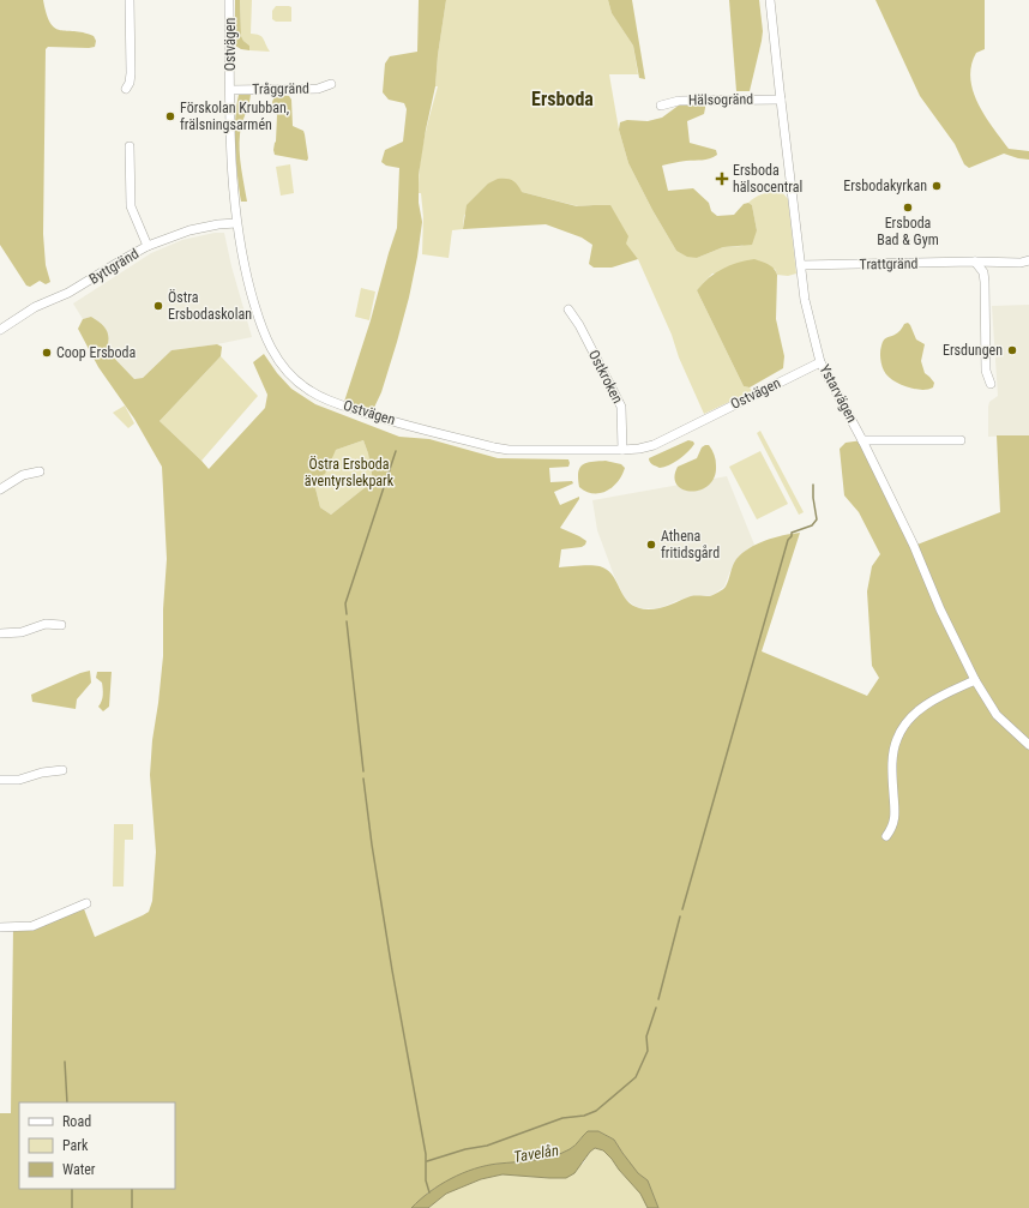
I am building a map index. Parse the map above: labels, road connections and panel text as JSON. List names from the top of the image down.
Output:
{
  "streets": {
    "street": [
      "Ostvägen",
      "Tråggränd",
      "Hälsogränd",
      "Trattgränd",
      "Byttgränd",
      "Ostkroken",
      "Ystarvägen"
    ]
  },
  "crossings": [
    ["Ostvägen", "Tråggränd"],
    ["Ostvägen", "Byttgränd"],
    ["Ostvägen", "Ostkroken"],
    ["Ostvägen", "Ystarvägen"],
    ["Hälsogränd", "Ystarvägen"],
    ["Trattgränd", "Ystarvägen"]
  ],
  "districts": ["Ersboda"],
  "water": ["Tavelån"],
  "parks": ["Östra Ersboda äventyrslekpark"],
  "places": {
    "other": [
      "Förskolan Krubban, frälsningsarmén",
      "Ersbodakyrkan",
      "Ersboda Bad & Gym",
      "Östra Ersbodaskolan",
      "Ersdungen",
      "Coop Ersboda",
      "Athena fritidsgård"
    ],
    "health": ["Ersboda hälsocentral"]
  },
  "legend": ["Road", "Park", "Water"]
}
